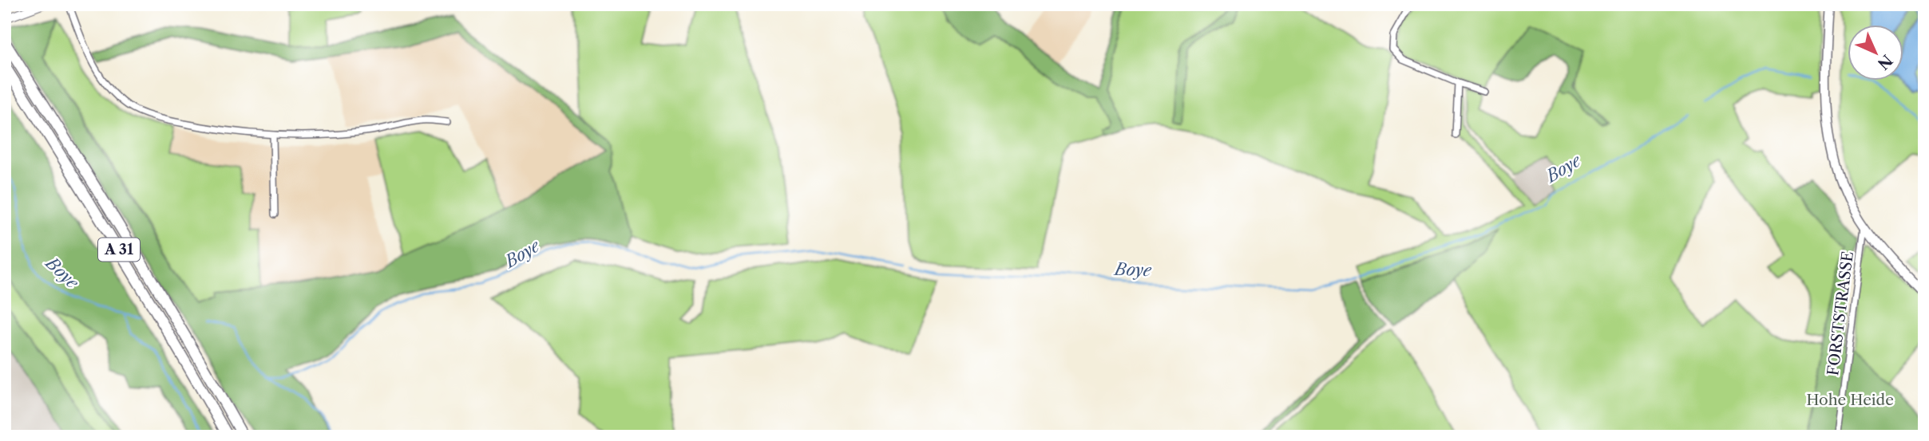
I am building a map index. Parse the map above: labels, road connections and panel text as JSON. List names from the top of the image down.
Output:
{
  "streets": {
    "highway": ["A 31"],
    "street": ["FORSTSTRASSE"]
  },
  "water": ["Boye"],
  "parks": ["Hohe Heide"],
  "north": "bottom right"
}
